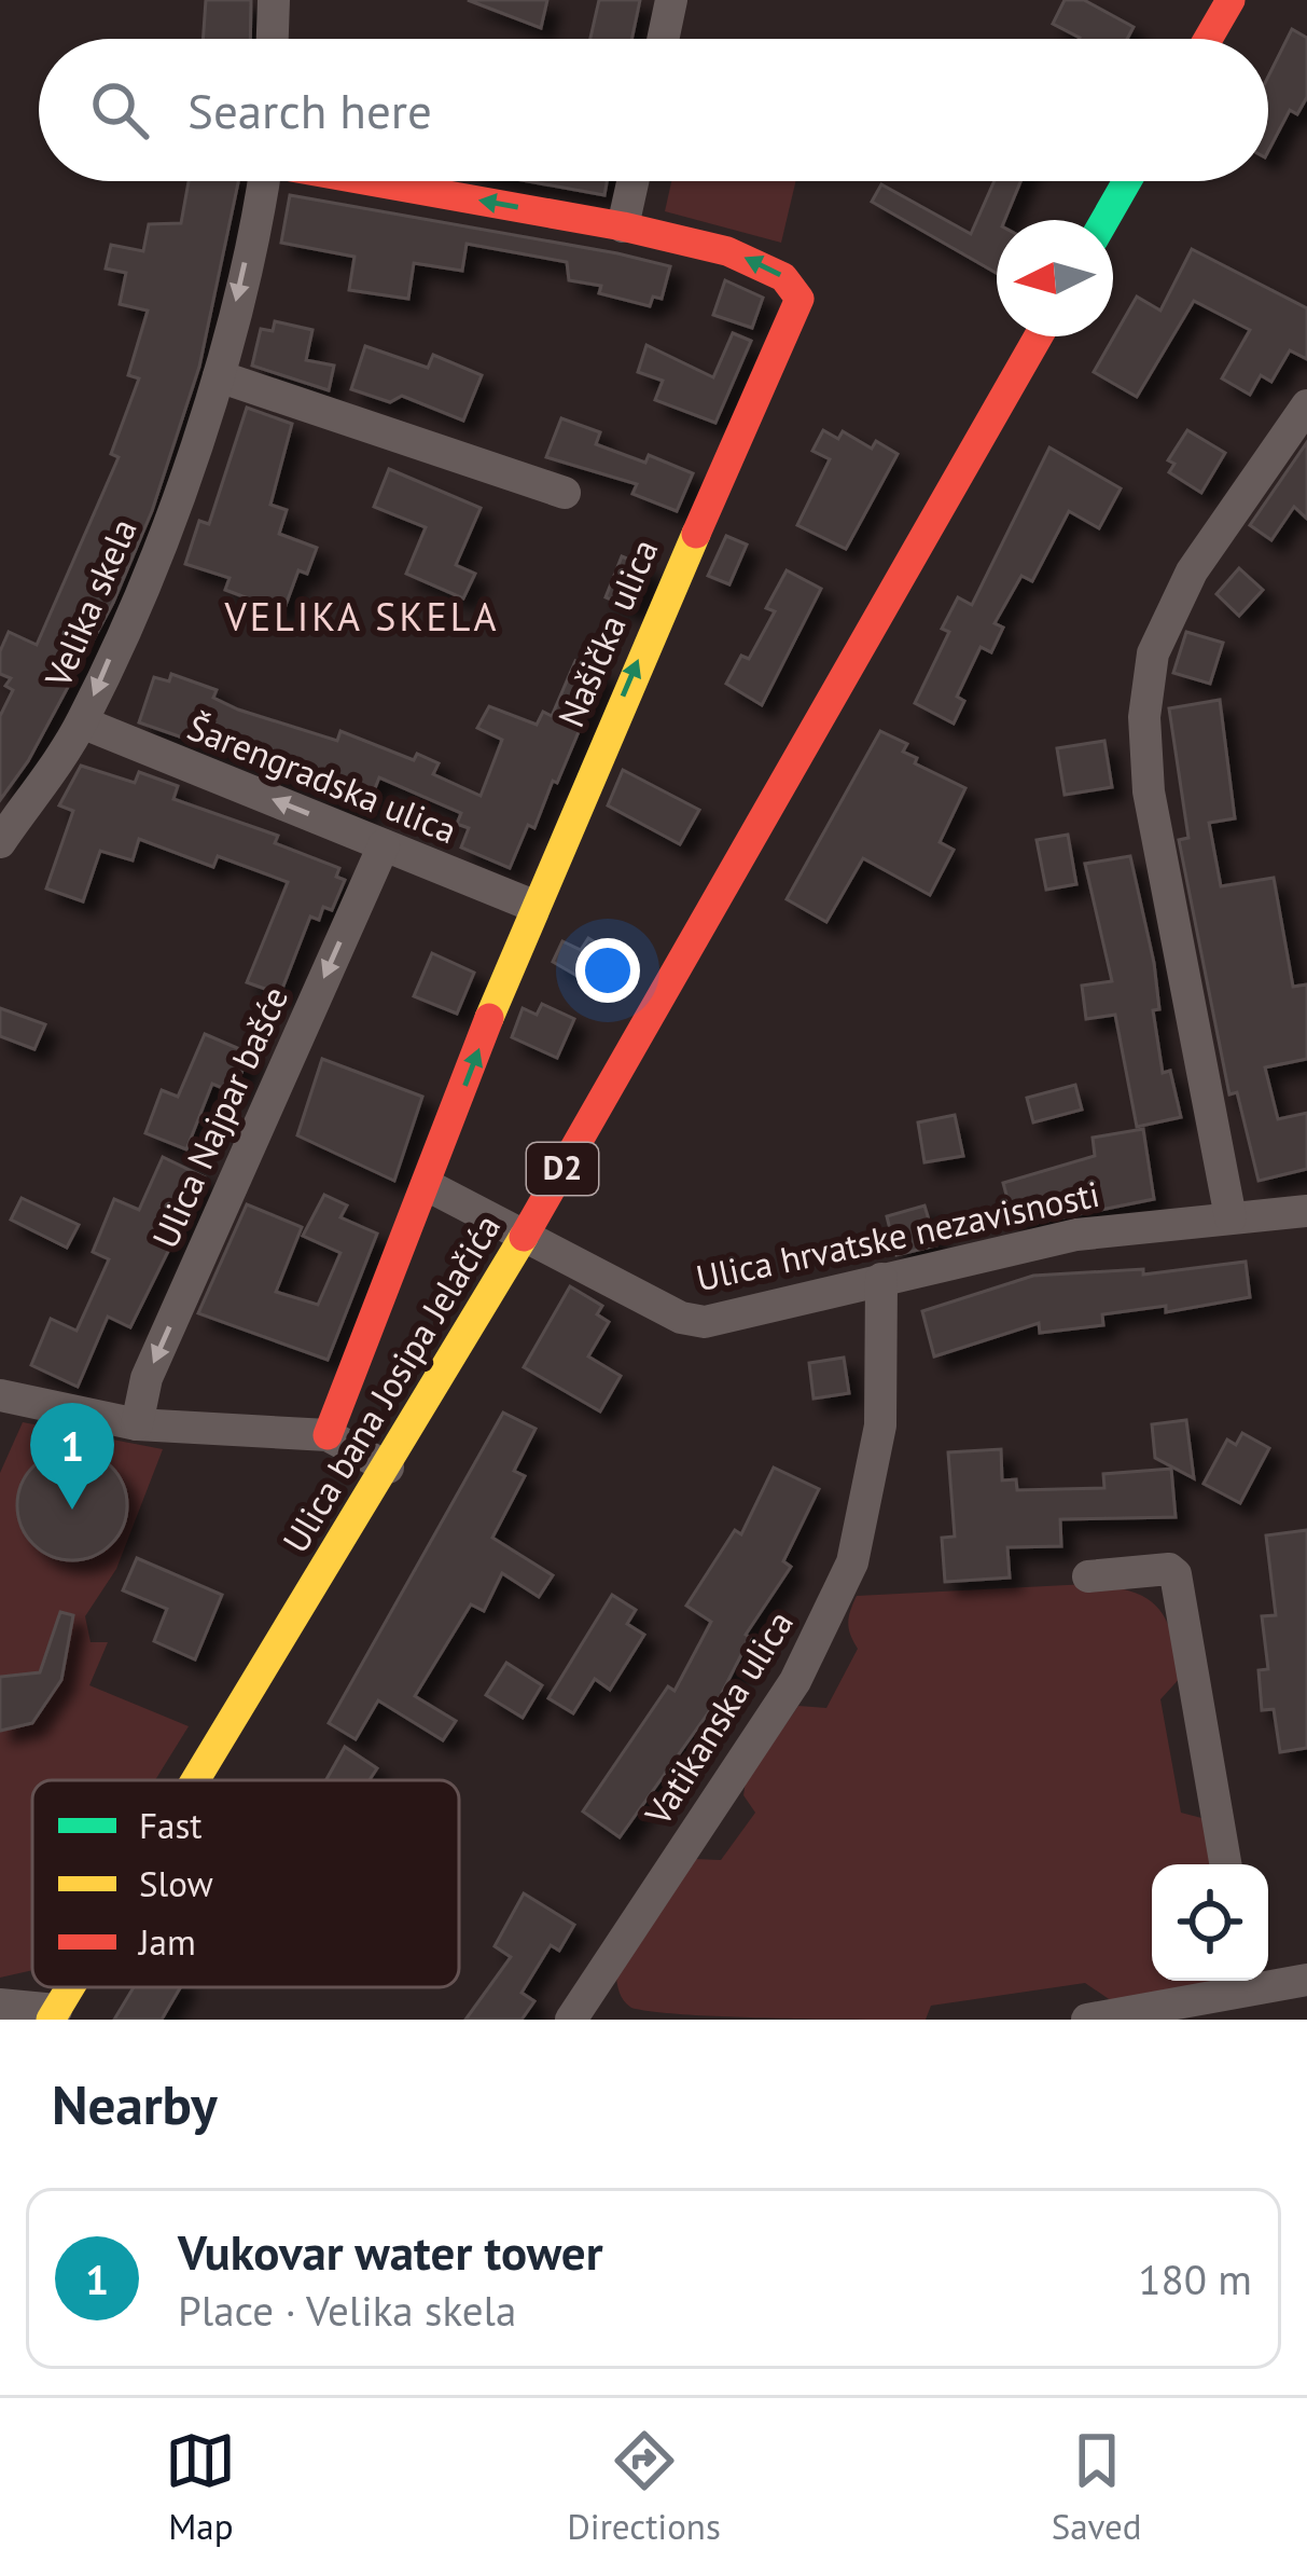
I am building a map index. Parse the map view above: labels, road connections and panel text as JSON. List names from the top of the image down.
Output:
{
  "streets": {
    "main road": ["Našička ulica", "D2", "Ulica bana Josipa Jelačića"],
    "street": [
      "Velika skela",
      "Šarengradska ulica",
      "Ulica Najpar bašće",
      "Ulica hrvatske nezavisnosti",
      "Vatikanska ulica"
    ]
  },
  "crossings": [
    ["Velika skela", "Šarengradska ulica"],
    ["Našička ulica", "Šarengradska ulica"],
    ["Šarengradska ulica", "Ulica Najpar bašće"],
    ["Ulica hrvatske nezavisnosti", "Ulica bana Josipa Jelačića"],
    ["Ulica hrvatske nezavisnosti", "Vatikanska ulica"]
  ],
  "one_way": [
    "Velika skela",
    "Našička ulica",
    "Šarengradska ulica",
    "Ulica Najpar bašće"
  ],
  "districts": ["VELIKA SKELA"],
  "legend": ["Fast", "Slow", "Jam"],
  "north": "left",
  "page": {
    "search": "Search here",
    "pins": "1",
    "heading": "Nearby",
    "list": [
      {
        "mark": "1",
        "name": "Vukovar water tower",
        "note": "Place · Velika skela",
        "value": "180 m"
      }
    ],
    "nav": ["Map", "Directions", "Saved"]
  }
}
